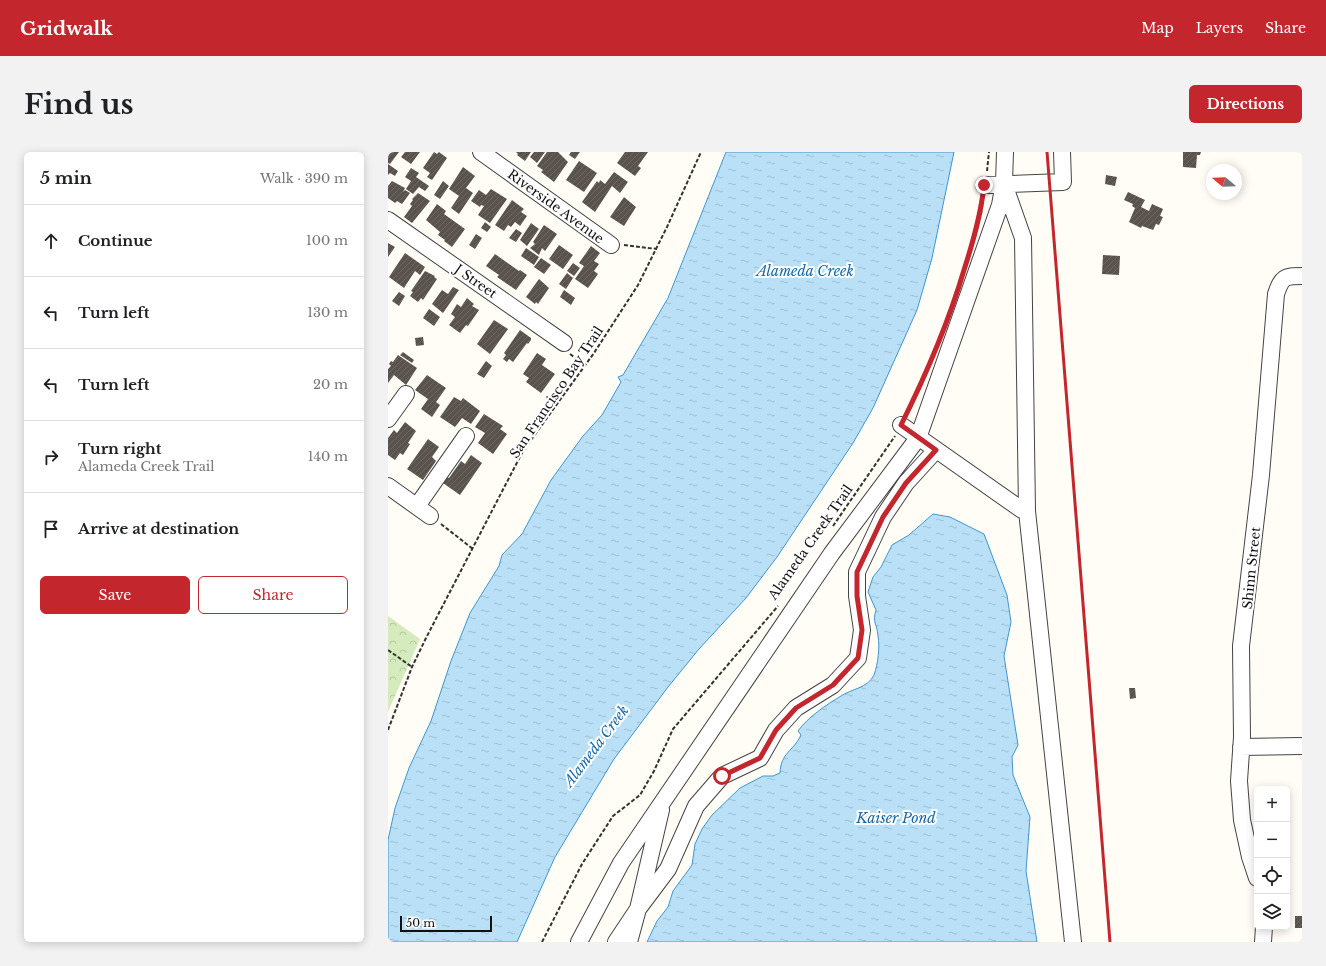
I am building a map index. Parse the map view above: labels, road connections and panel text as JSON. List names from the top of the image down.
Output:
{
  "streets": {
    "street": ["Riverside Avenue", "J Street", "Shinn Street"],
    "path": ["San Francisco Bay Trail", "Alameda Creek Trail"]
  },
  "water": ["Alameda Creek", "Kaiser Pond"],
  "scale_bar": "50 m",
  "north": "left",
  "page": {
    "header": "Gridwalk",
    "nav": ["Map", "Layers", "Share"],
    "buttons": [
      "Directions",
      ["Save", "Share"]
    ],
    "title": "Find us",
    "heading": ["5 min", "Walk · 390 m"],
    "list": [
      ["Continue", "100 m"],
      ["Turn left", "130 m"],
      ["Turn left", "20 m"],
      ["Turn right", "Alameda Creek Trail", "140 m"],
      "Arrive at destination"
    ],
    "map_buttons": ["+", "−"],
    "scale": "50 m"
  }
}
